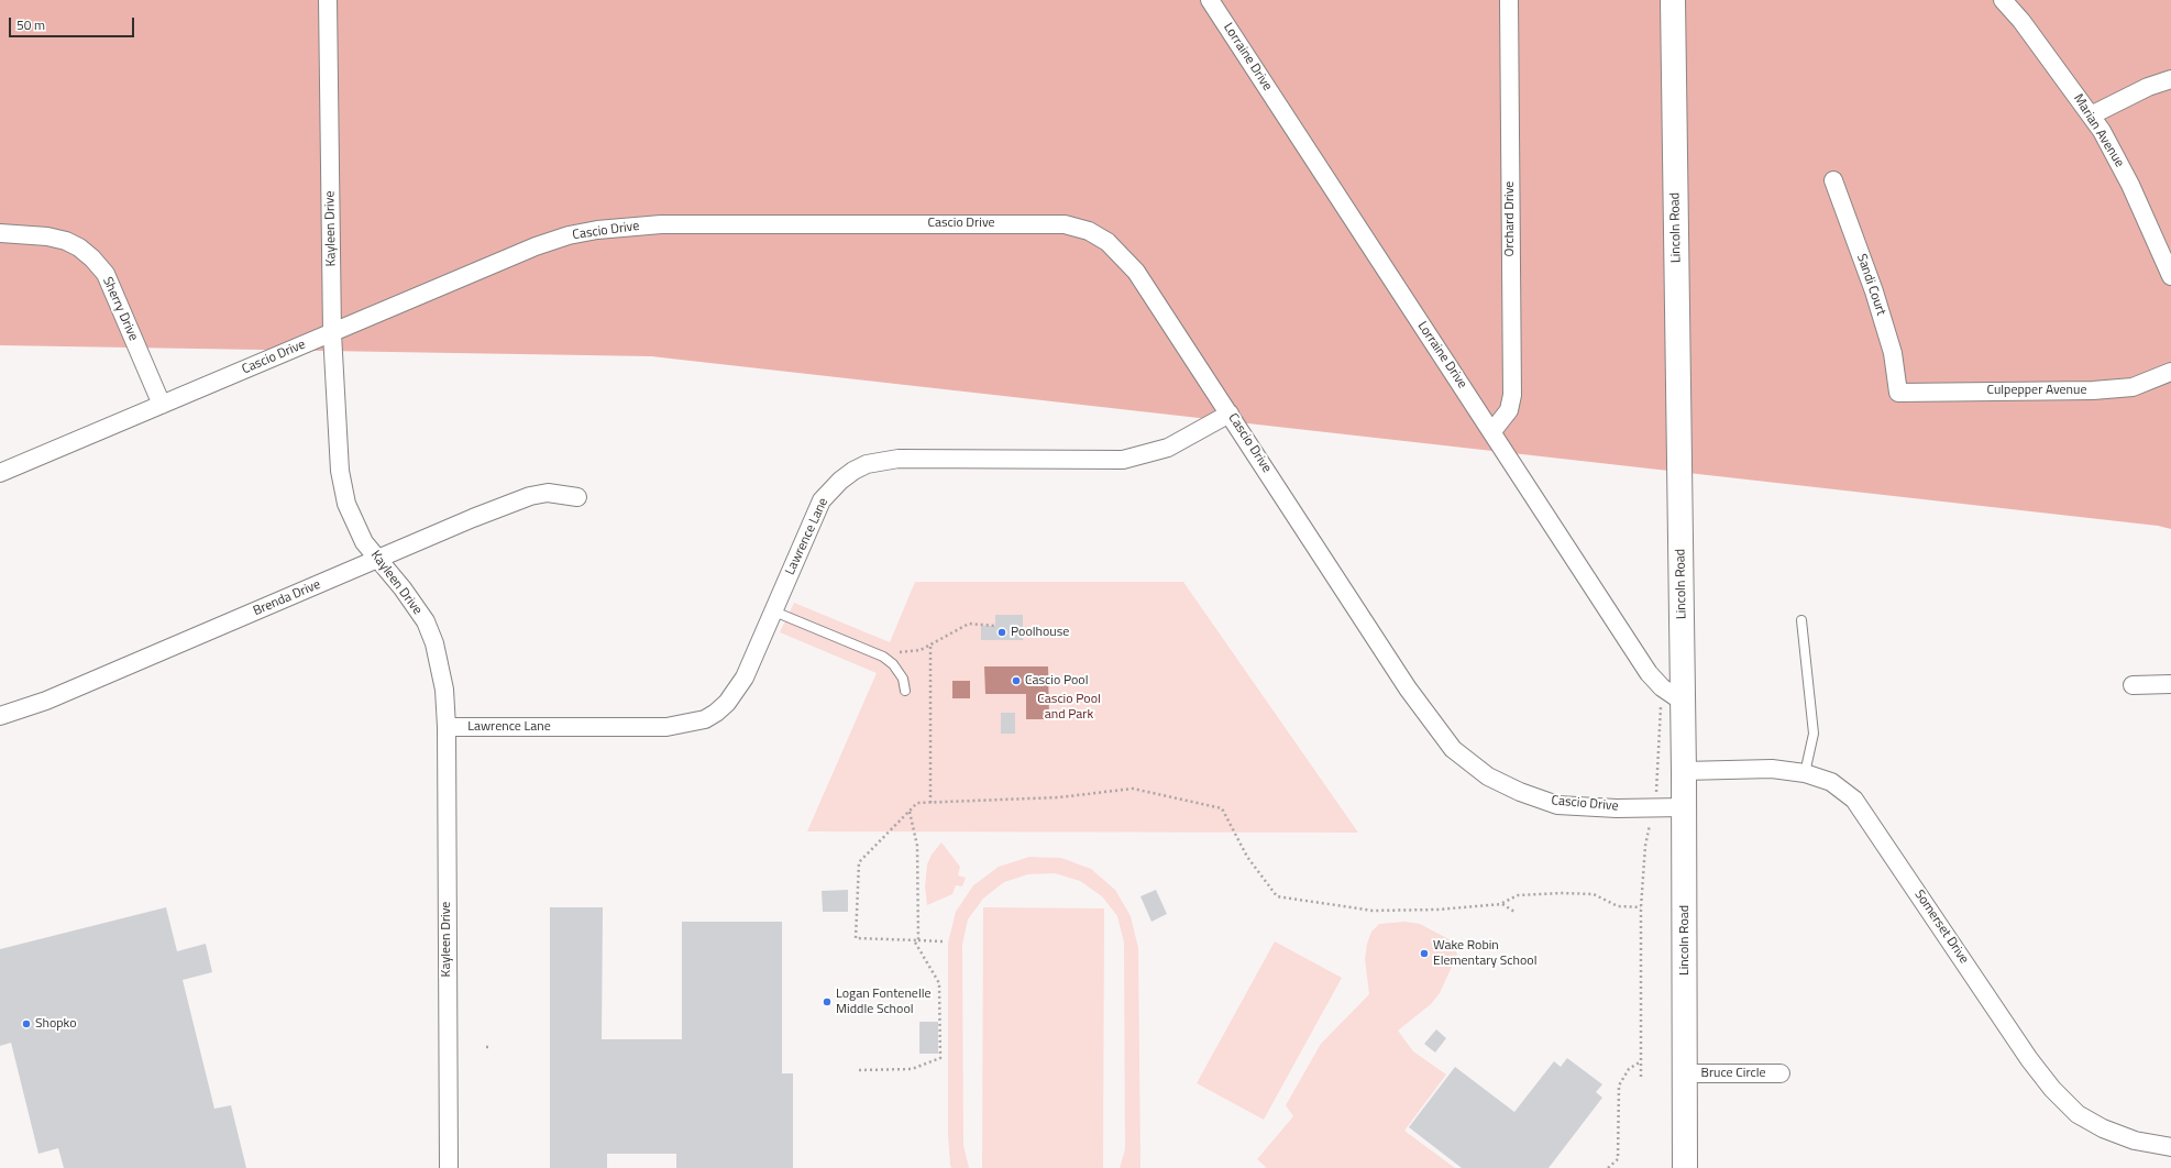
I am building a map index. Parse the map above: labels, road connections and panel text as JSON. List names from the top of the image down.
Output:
{
  "streets": {
    "main road": ["Lincoln Road"],
    "street": [
      "Lorraine Drive",
      "Marian Avenue",
      "Orchard Drive",
      "Cascio Drive",
      "Kayleen Drive",
      "Sandi Court",
      "Sherry Drive",
      "Culpepper Avenue",
      "Lawrence Lane",
      "Brenda Drive",
      "Somerset Drive",
      "Bruce Circle"
    ]
  },
  "crossings": [
    ["Lorraine Drive", "Orchard Drive"],
    ["Lorraine Drive", "Lincoln Road"],
    ["Cascio Drive", "Lincoln Road"],
    ["Cascio Drive", "Kayleen Drive"],
    ["Cascio Drive", "Sherry Drive"],
    ["Cascio Drive", "Lawrence Lane"],
    ["Lincoln Road", "Somerset Drive"],
    ["Lincoln Road", "Bruce Circle"],
    ["Kayleen Drive", "Lawrence Lane"],
    ["Kayleen Drive", "Brenda Drive"],
    ["Sandi Court", "Culpepper Avenue"]
  ],
  "parks": ["Cascio Pool and Park"],
  "places": [
    "Poolhouse",
    "Cascio Pool",
    "Wake Robin Elementary School",
    "Logan Fontenelle Middle School",
    "Shopko"
  ],
  "scale_bar": "50 m"
}
